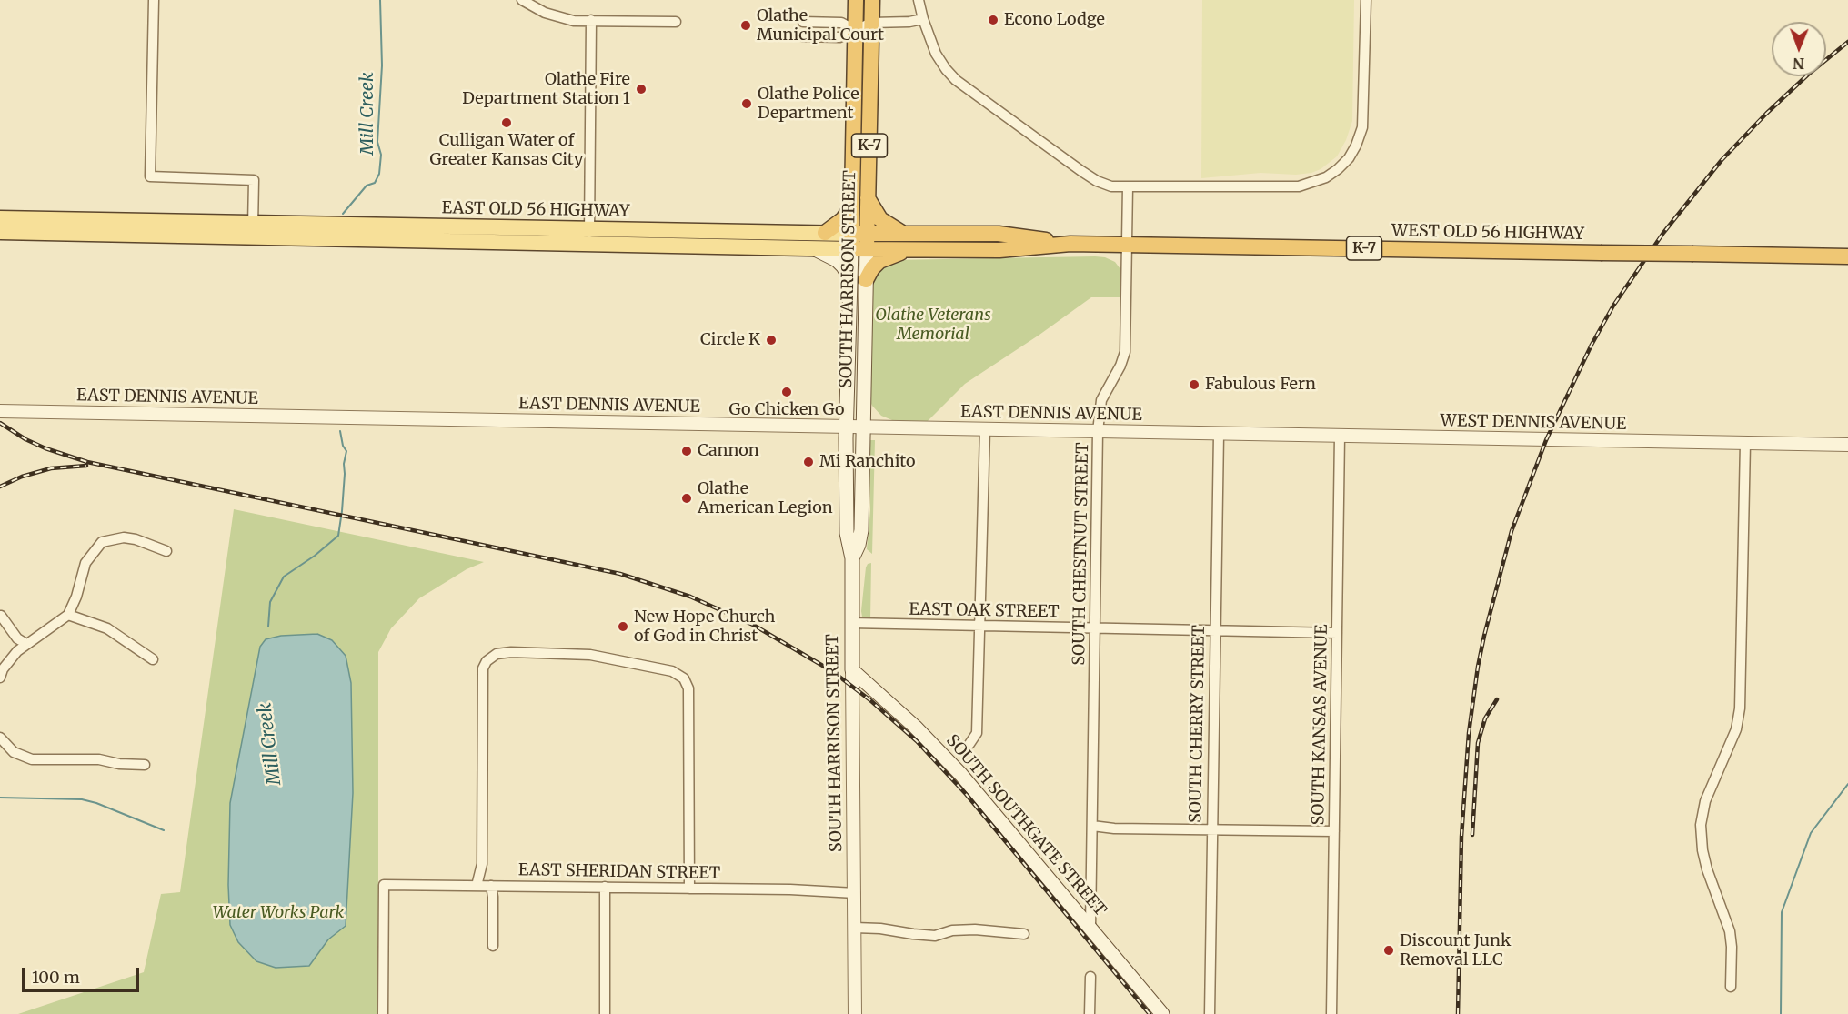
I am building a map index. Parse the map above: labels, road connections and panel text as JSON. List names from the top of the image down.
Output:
{
  "streets": {
    "highway": [
      "K-7",
      "EAST OLD 56 HIGHWAY",
      "WEST OLD 56 HIGHWAY",
      "SOUTH HARRISON STREET"
    ],
    "main road": ["SOUTH SOUTHGATE STREET"],
    "street": [
      "EAST DENNIS AVENUE",
      "WEST DENNIS AVENUE",
      "SOUTH CHESTNUT STREET",
      "EAST OAK STREET",
      "SOUTH CHERRY STREET",
      "SOUTH KANSAS AVENUE",
      "EAST SHERIDAN STREET"
    ]
  },
  "crossings": [
    ["EAST OLD 56 HIGHWAY", "WEST OLD 56 HIGHWAY"],
    ["EAST OLD 56 HIGHWAY", "SOUTH HARRISON STREET"],
    ["EAST OLD 56 HIGHWAY", "SOUTH CHESTNUT STREET"],
    ["WEST OLD 56 HIGHWAY", "SOUTH CHESTNUT STREET"],
    ["SOUTH HARRISON STREET", "EAST DENNIS AVENUE"],
    ["SOUTH HARRISON STREET", "EAST OAK STREET"],
    ["SOUTH HARRISON STREET", "SOUTH SOUTHGATE STREET"],
    ["SOUTH HARRISON STREET", "EAST SHERIDAN STREET"],
    ["EAST DENNIS AVENUE", "WEST DENNIS AVENUE"],
    ["EAST DENNIS AVENUE", "SOUTH CHESTNUT STREET"],
    ["EAST DENNIS AVENUE", "SOUTH CHERRY STREET"],
    ["WEST DENNIS AVENUE", "SOUTH CHERRY STREET"],
    ["WEST DENNIS AVENUE", "SOUTH KANSAS AVENUE"],
    ["SOUTH CHESTNUT STREET", "EAST OAK STREET"],
    ["SOUTH CHESTNUT STREET", "SOUTH SOUTHGATE STREET"],
    ["EAST OAK STREET", "SOUTH CHERRY STREET"],
    ["EAST OAK STREET", "SOUTH KANSAS AVENUE"]
  ],
  "water": ["Mill Creek"],
  "parks": ["Olathe Veterans Memorial", "Water Works Park"],
  "places": [
    "Econo Lodge",
    "Olathe Municipal Court",
    "Olathe Fire Department Station 1",
    "Olathe Police Department",
    "Culligan Water of Greater Kansas City",
    "Circle K",
    "Fabulous Fern",
    "Go Chicken Go",
    "Cannon",
    "Mi Ranchito",
    "Olathe American Legion",
    "New Hope Church of God in Christ",
    "Discount Junk Removal LLC"
  ],
  "scale_bar": "100 m",
  "north": "bottom"
}
